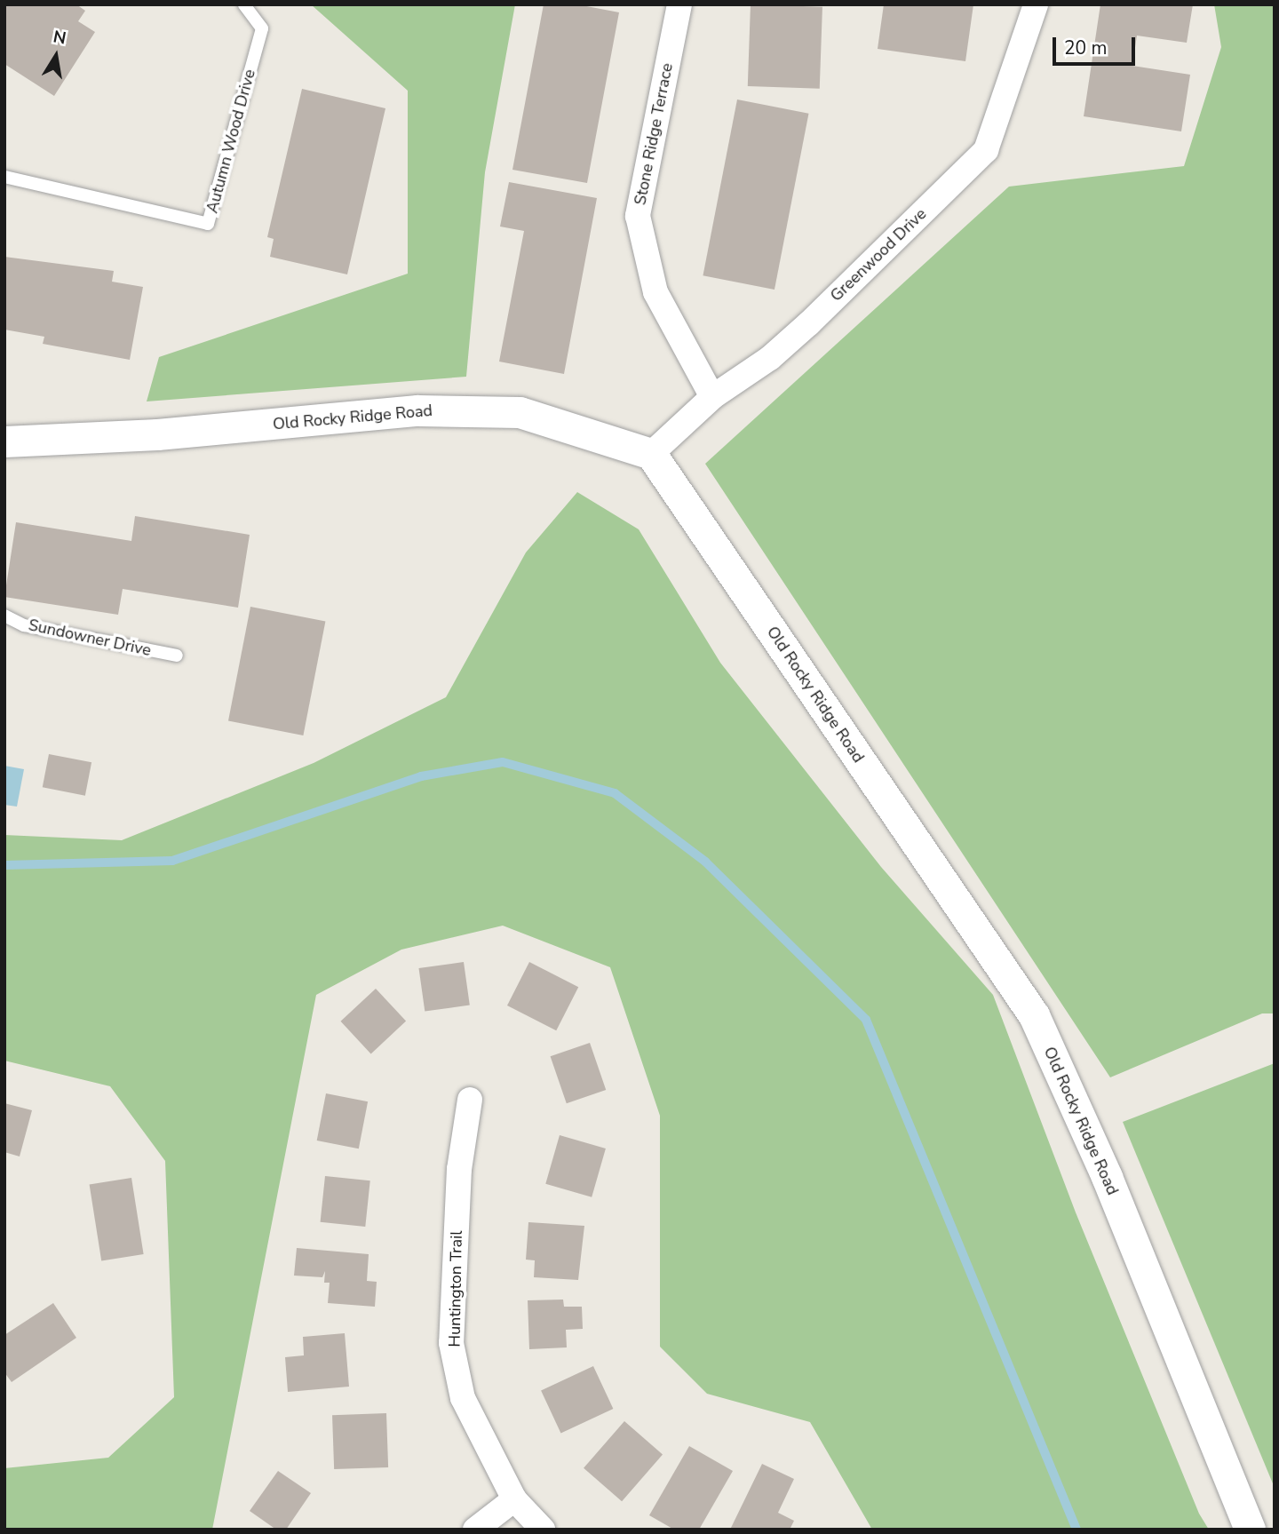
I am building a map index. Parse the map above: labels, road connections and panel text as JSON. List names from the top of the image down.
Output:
{
  "streets": {
    "street": [
      "Stone Ridge Terrace",
      "Greenwood Drive",
      "Old Rocky Ridge Road",
      "Huntington Trail"
    ],
    "lane": ["Autumn Wood Drive", "Sundowner Drive"]
  },
  "crossings": [
    ["Stone Ridge Terrace", "Greenwood Drive"],
    ["Greenwood Drive", "Old Rocky Ridge Road"]
  ],
  "scale_bar": "20 m",
  "north": "top"
}
